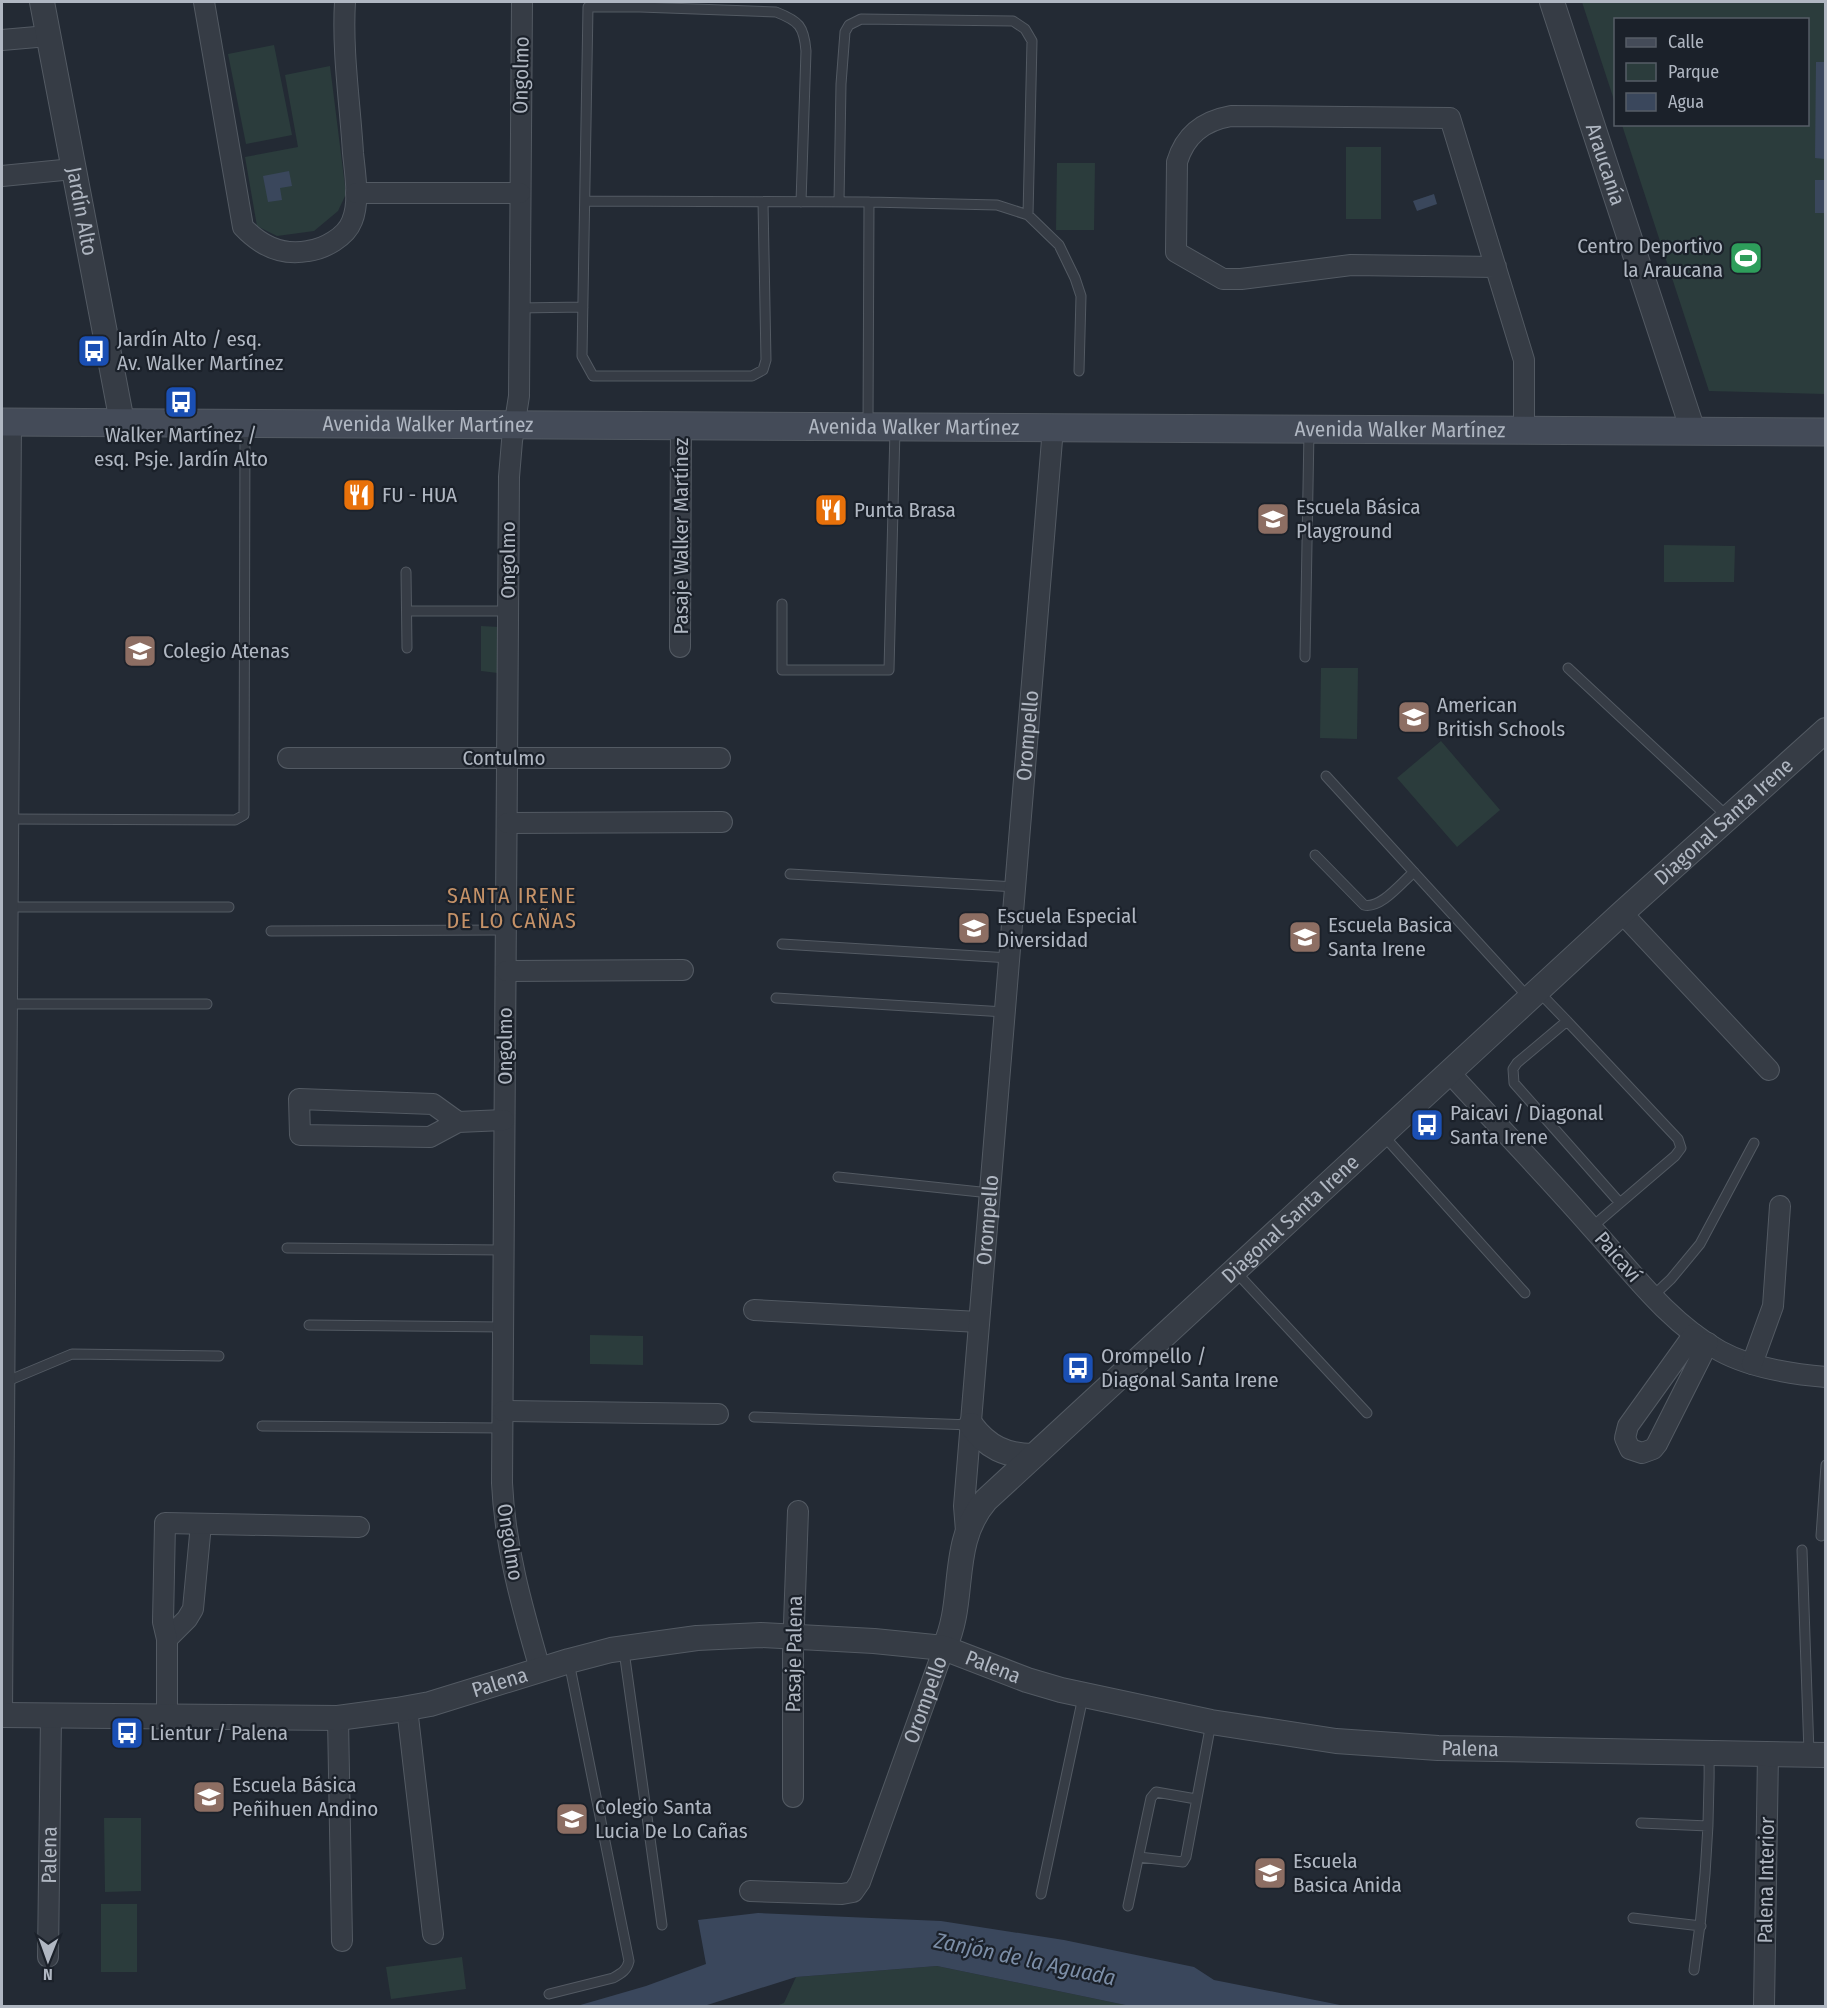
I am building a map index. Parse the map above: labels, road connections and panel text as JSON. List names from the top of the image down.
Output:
{
  "streets": {
    "main road": ["Avenida Walker Martínez"],
    "street": [
      "Ongolmo",
      "Araucanía",
      "Jardín Alto",
      "Pasaje Walker Martínez",
      "Orompello",
      "Contulmo",
      "Diagonal Santa Irene",
      "Paicaví",
      "Pasaje Palena",
      "Palena",
      "Palena Interior"
    ]
  },
  "crossings": [
    ["Ongolmo", "Avenida Walker Martínez"],
    ["Ongolmo", "Contulmo"],
    ["Ongolmo", "Palena"],
    ["Araucanía", "Avenida Walker Martínez"],
    ["Jardín Alto", "Avenida Walker Martínez"],
    ["Avenida Walker Martínez", "Pasaje Walker Martínez"],
    ["Avenida Walker Martínez", "Orompello"],
    ["Orompello", "Diagonal Santa Irene"],
    ["Orompello", "Palena"],
    ["Diagonal Santa Irene", "Paicaví"],
    ["Pasaje Palena", "Palena"],
    ["Palena", "Palena Interior"]
  ],
  "districts": ["SANTA IRENE DE LO CAÑAS"],
  "water": ["Zanjón de la Aguada"],
  "places": {
    "sports": ["Centro Deportivo la Araucana"],
    "bus stop": [
      "Jardín Alto / esq. Av. Walker Martínez",
      "Walker Martínez / esq. Psje. Jardín Alto",
      "Paicavi / Diagonal Santa Irene",
      "Orompello / Diagonal Santa Irene",
      "Lientur / Palena"
    ],
    "restaurant": ["FU - HUA", "Punta Brasa"],
    "school or university": [
      "Escuela Básica Playground",
      "Colegio Atenas",
      "American British Schools",
      "Escuela Especial Diversidad",
      "Escuela Basica Santa Irene",
      "Escuela Básica Peñihuen Andino",
      "Colegio Santa Lucia De Lo Cañas",
      "Escuela Basica Anida"
    ]
  },
  "legend": ["Calle", "Parque", "Agua"],
  "north": "bottom"
}
